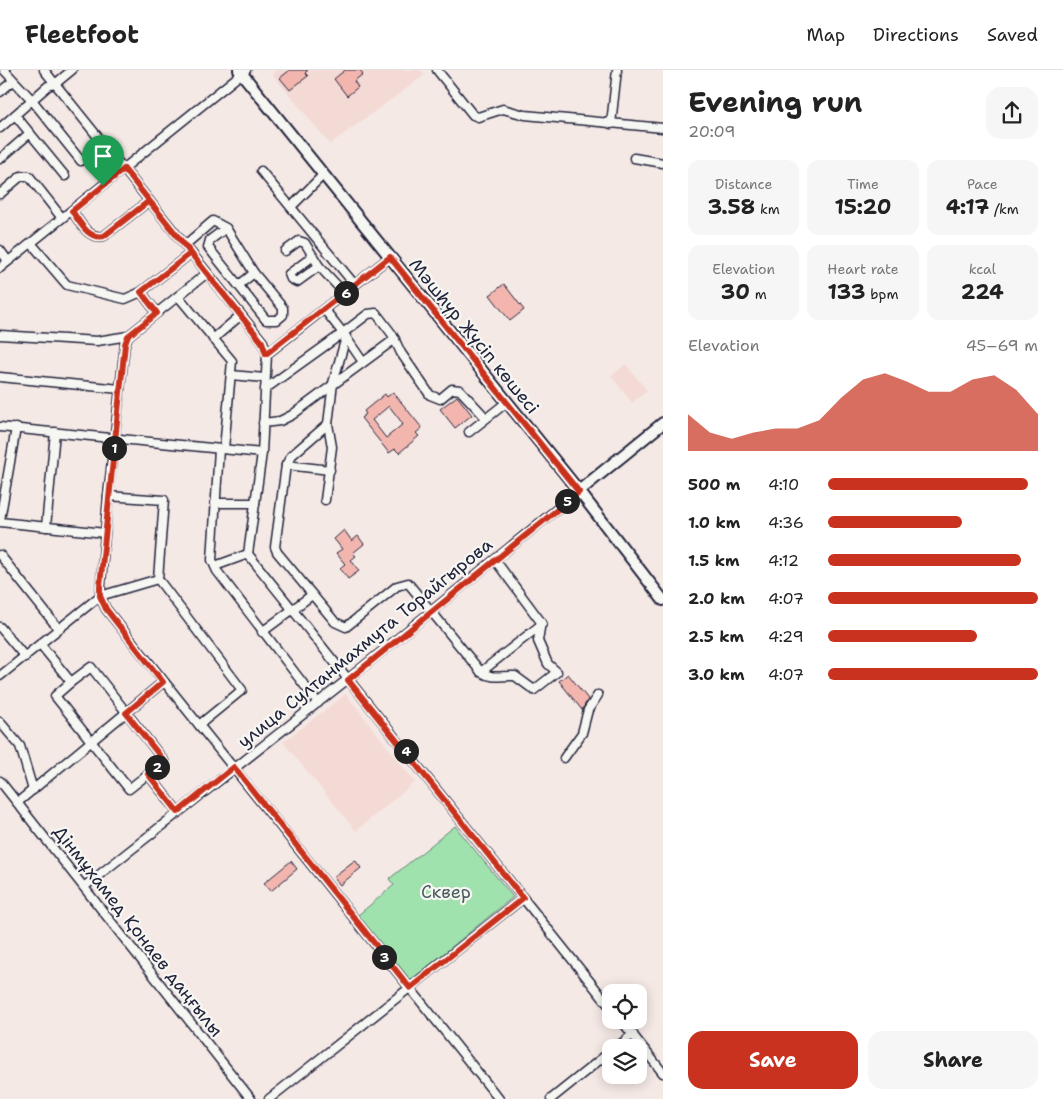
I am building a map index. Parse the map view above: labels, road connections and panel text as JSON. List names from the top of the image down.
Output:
{
  "streets": {
    "main road": ["Мәшһүр Жүсіп көшесі", "улица Султанмахмута Торайгырова"],
    "street": ["Дінмұхамед Қонаев даңғылы"]
  },
  "crossings": [
    ["Мәшһүр Жүсіп көшесі", "улица Султанмахмута Торайгырова"],
    ["улица Султанмахмута Торайгырова", "Дінмұхамед Қонаев даңғылы"]
  ],
  "parks": ["Сквер"],
  "page": {
    "header": "Fleetfoot",
    "nav": ["Map", "Directions", "Saved"],
    "heading": ["Evening run", "20:09"],
    "stats": [
      ["Distance", "3.58 km"],
      ["Time", "15:20"],
      ["Pace", "4:17 /km"],
      ["Elevation", "30 m"],
      ["Heart rate", "133 bpm"],
      ["kcal", "224"]
    ],
    "pins": [
      "6",
      "1",
      "5",
      "4",
      "2",
      "3"
    ],
    "chart": ["Elevation", "45–69 m"],
    "list": [
      {
        "name": "500 m",
        "note": "4:10"
      },
      {
        "name": "1.0 km",
        "note": "4:36"
      },
      {
        "name": "1.5 km",
        "note": "4:12"
      },
      {
        "name": "2.0 km",
        "note": "4:07"
      },
      {
        "name": "2.5 km",
        "note": "4:29"
      },
      {
        "name": "3.0 km",
        "note": "4:07"
      }
    ],
    "buttons": ["Save", "Share"]
  }
}
